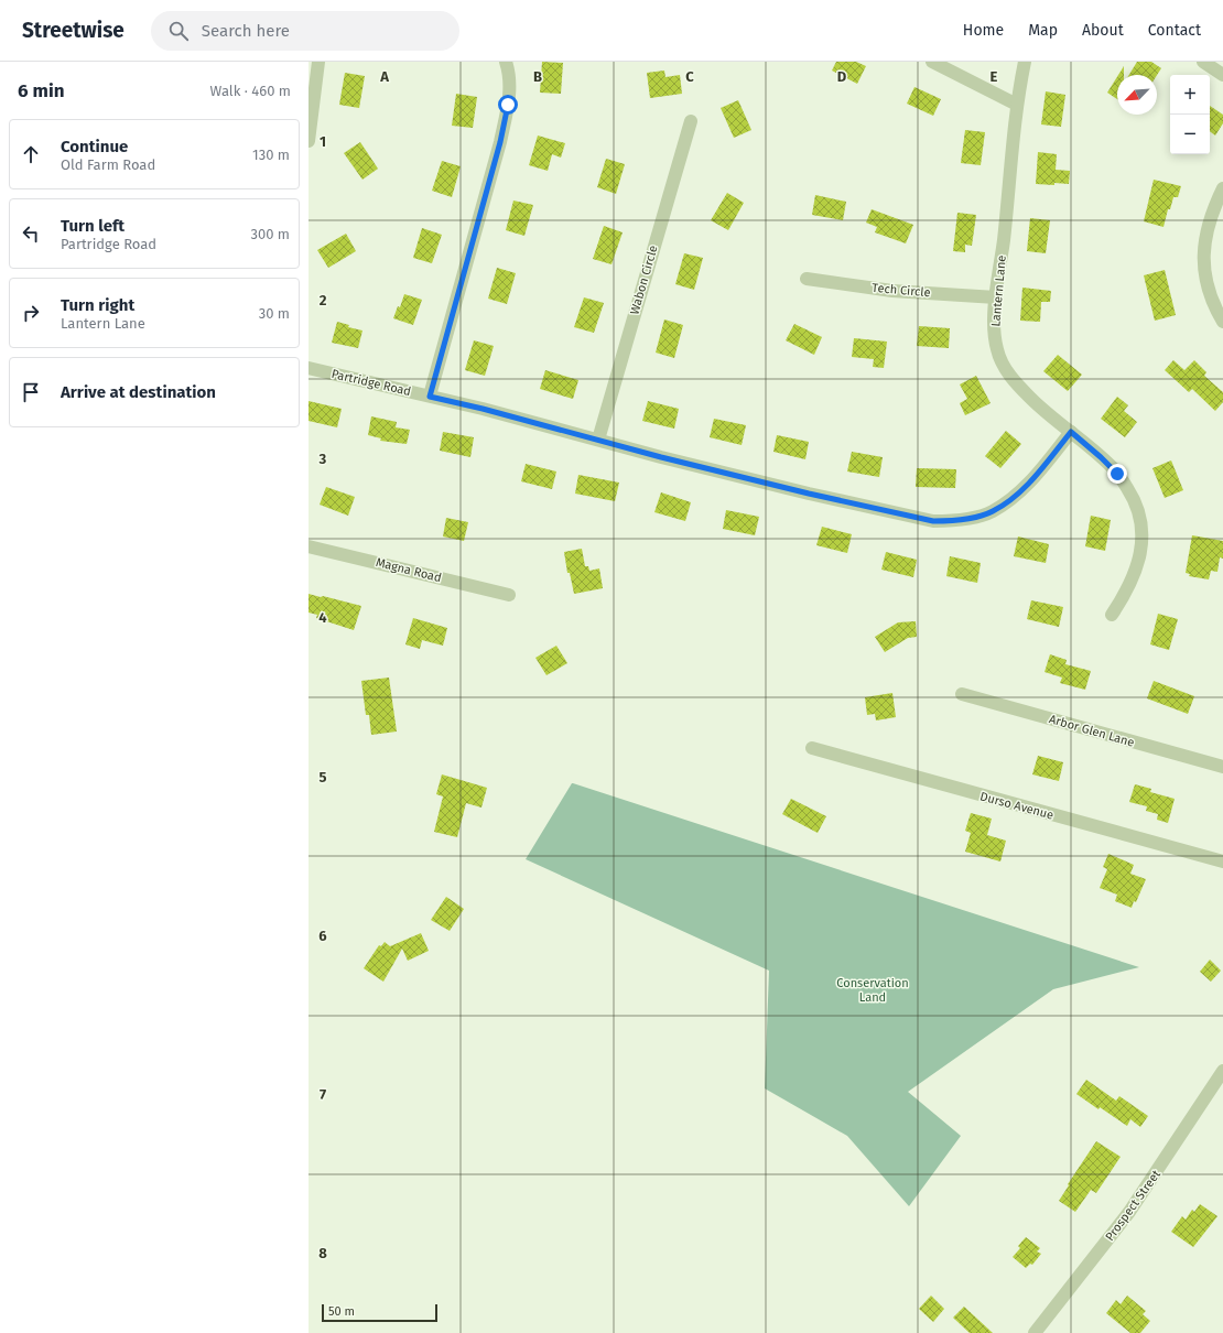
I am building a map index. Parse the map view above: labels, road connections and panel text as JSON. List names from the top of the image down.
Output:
{
  "streets": {
    "street": [
      "Wabon Circle",
      "Tech Circle",
      "Lantern Lane",
      "Partridge Road",
      "Magna Road",
      "Arbor Glen Lane",
      "Durso Avenue",
      "Prospect Street"
    ]
  },
  "crossings": [
    ["Wabon Circle", "Partridge Road"],
    ["Tech Circle", "Lantern Lane"],
    ["Lantern Lane", "Partridge Road"]
  ],
  "parks": ["Conservation Land"],
  "scale_bar": "50 m",
  "north": "bottom left",
  "page": {
    "header": "Streetwise",
    "search": "Search here",
    "nav": [
      "Home",
      "Map",
      "About",
      "Contact"
    ],
    "heading": ["6 min", "Walk · 460 m"],
    "map_buttons": ["+", "−"],
    "list": [
      ["Continue", "Old Farm Road", "130 m"],
      ["Turn left", "Partridge Road", "300 m"],
      ["Turn right", "Lantern Lane", "30 m"],
      "Arrive at destination"
    ],
    "scale": "50 m"
  },
  "grid": {
    "columns": [
      "A",
      "B",
      "C",
      "D",
      "E"
    ],
    "rows": [
      "1",
      "2",
      "3",
      "4",
      "5",
      "6",
      "7",
      "8"
    ]
  }
}
